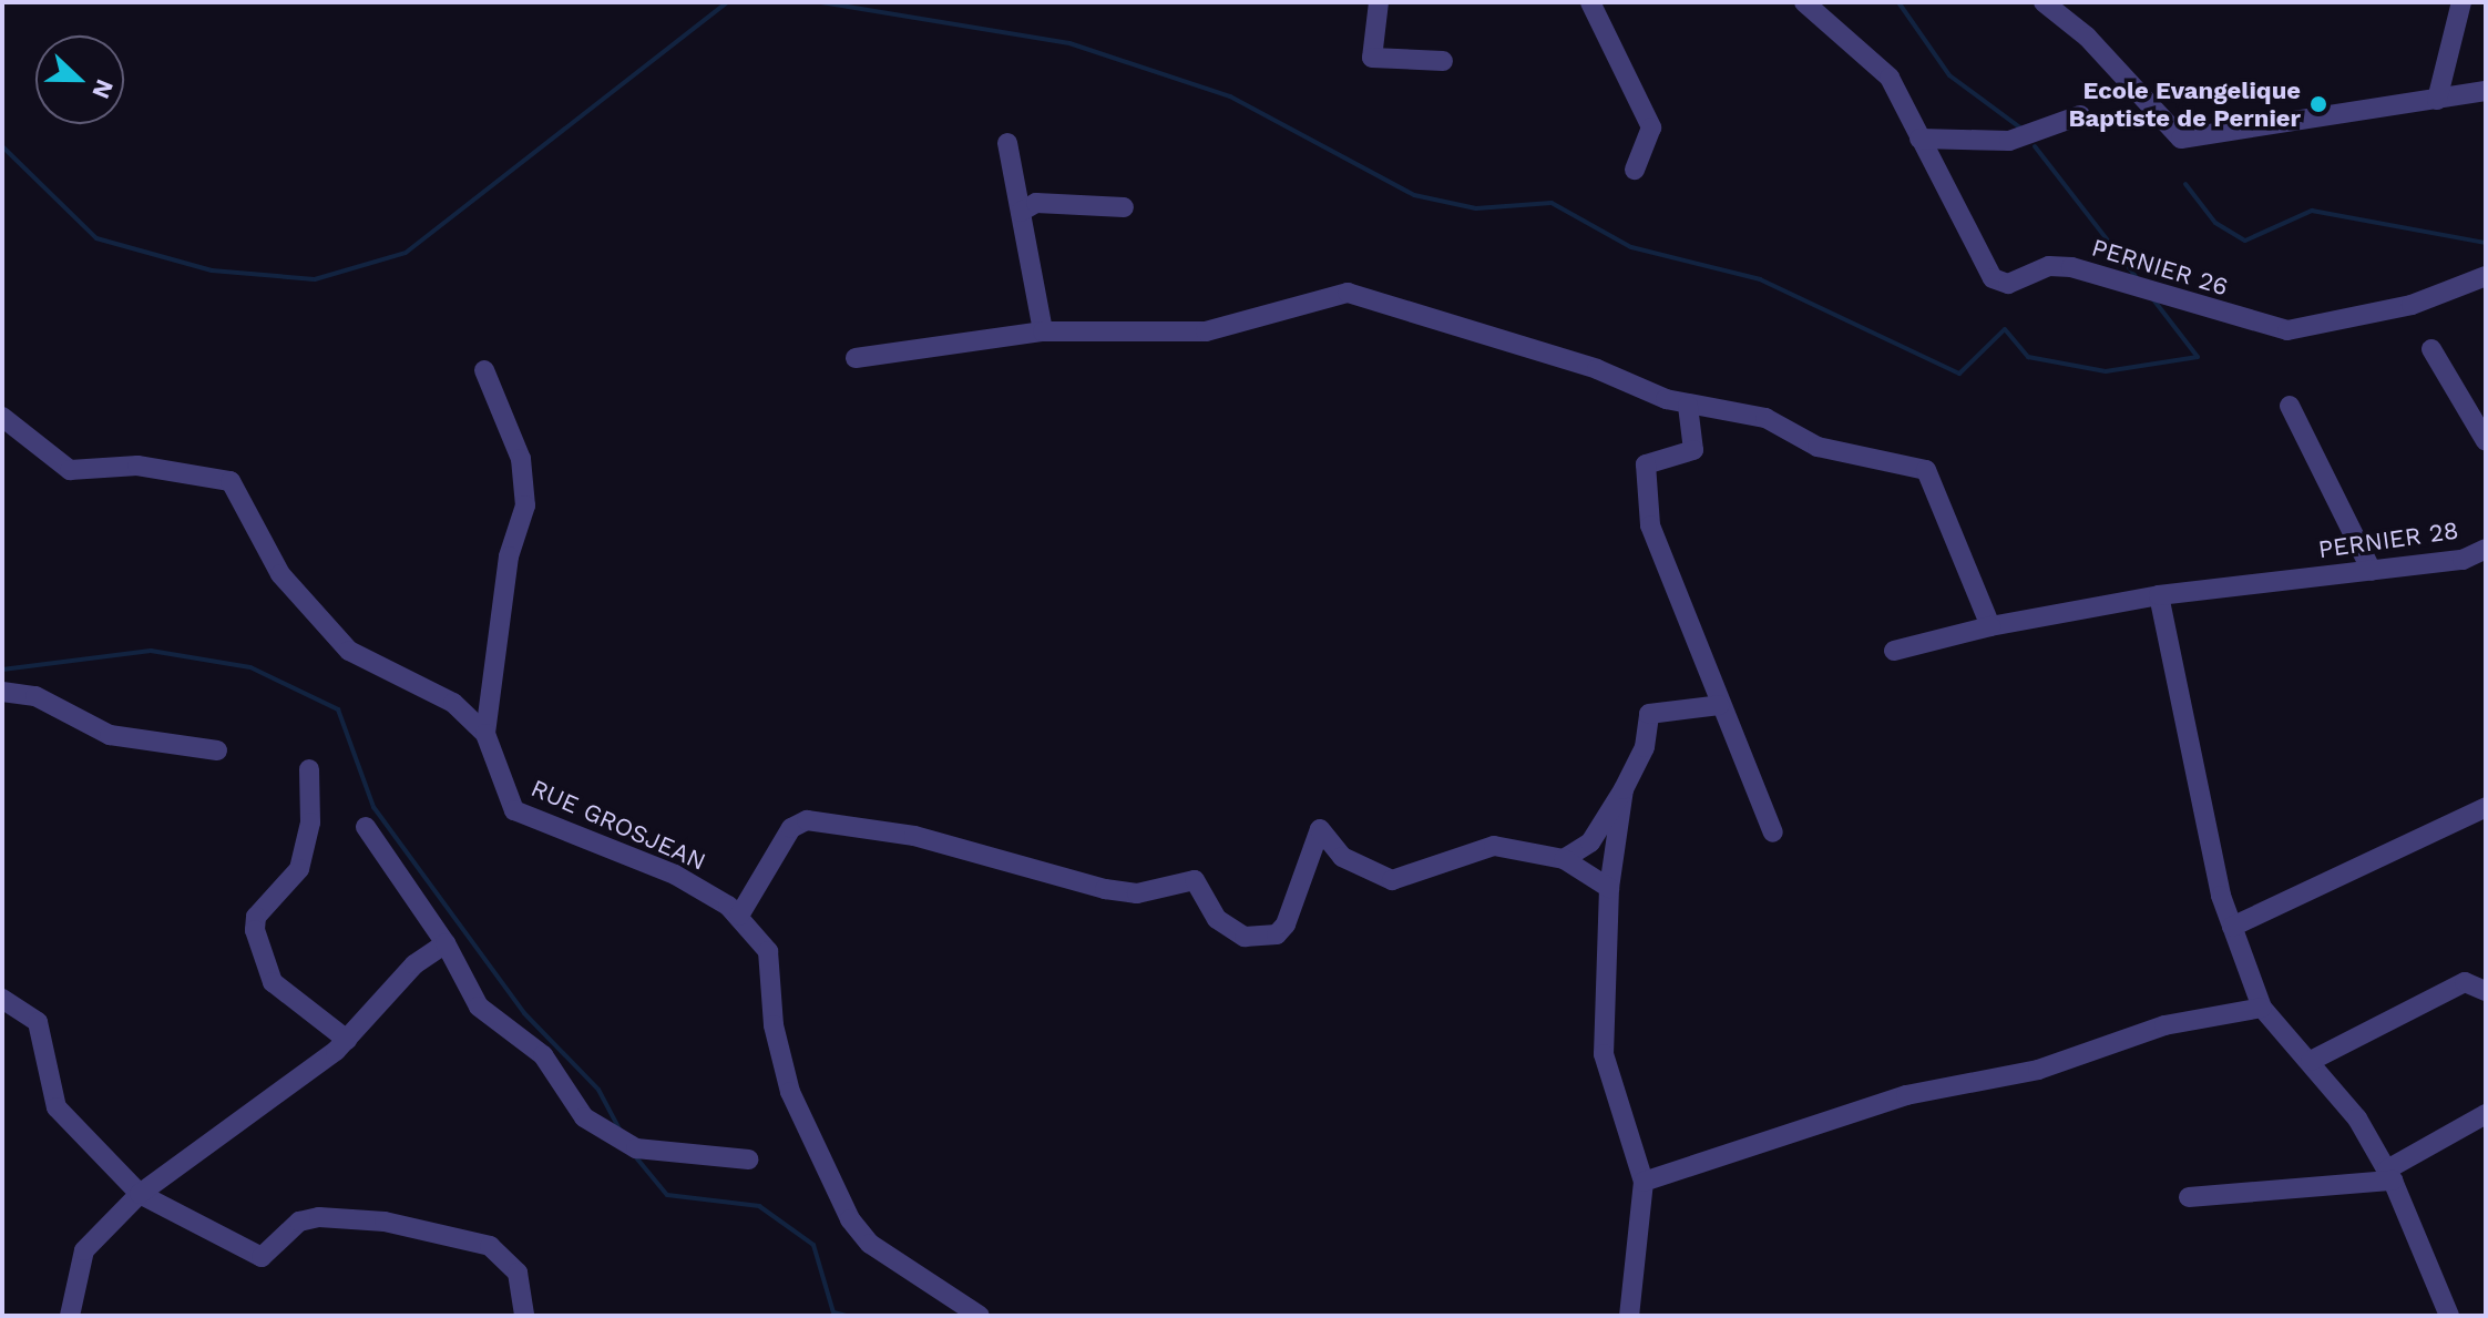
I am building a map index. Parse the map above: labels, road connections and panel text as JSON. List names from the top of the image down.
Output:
{
  "streets": {
    "street": ["PERNIER 26", "PERNIER 28", "RUE GROSJEAN"]
  },
  "places": ["Ecole Evangelique Baptiste de Pernier"],
  "north": "right"
}
